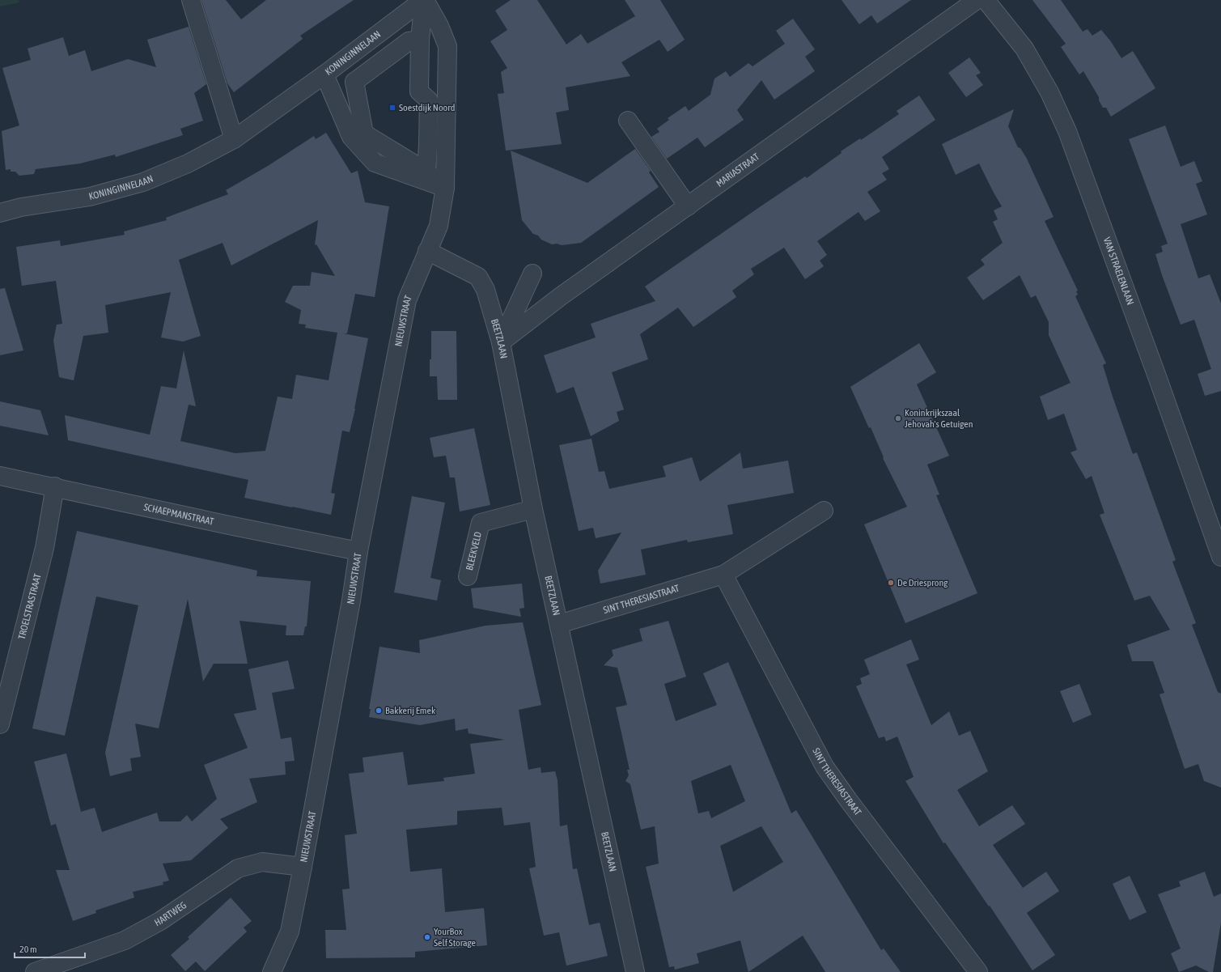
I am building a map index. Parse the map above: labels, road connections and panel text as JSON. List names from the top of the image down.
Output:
{
  "streets": {
    "street": [
      "KONINGINNELAAN",
      "MARIASTRAAT",
      "VAN STRAELENLAAN",
      "NIEUWSTRAAT",
      "BEETZLAAN",
      "SCHAEPMANSTRAAT",
      "BLEEKVELD",
      "SINT THERESIASTRAAT",
      "TROELSTRASTRAAT",
      "HARTWEG"
    ]
  },
  "crossings": [
    ["KONINGINNELAAN", "NIEUWSTRAAT"],
    ["MARIASTRAAT", "BEETZLAAN"],
    ["NIEUWSTRAAT", "BEETZLAAN"],
    ["NIEUWSTRAAT", "SCHAEPMANSTRAAT"],
    ["NIEUWSTRAAT", "HARTWEG"],
    ["BEETZLAAN", "BLEEKVELD"],
    ["BEETZLAAN", "SINT THERESIASTRAAT"],
    ["SCHAEPMANSTRAAT", "TROELSTRASTRAAT"]
  ],
  "places": {
    "transit": ["Soestdijk Noord"],
    "other": [
      "Koninkrijkszaal Jehovah's Getuigen",
      "De Driesprong",
      "Bakkerij Emek",
      "YourBox Self Storage"
    ]
  },
  "scale_bar": "20 m"
}
